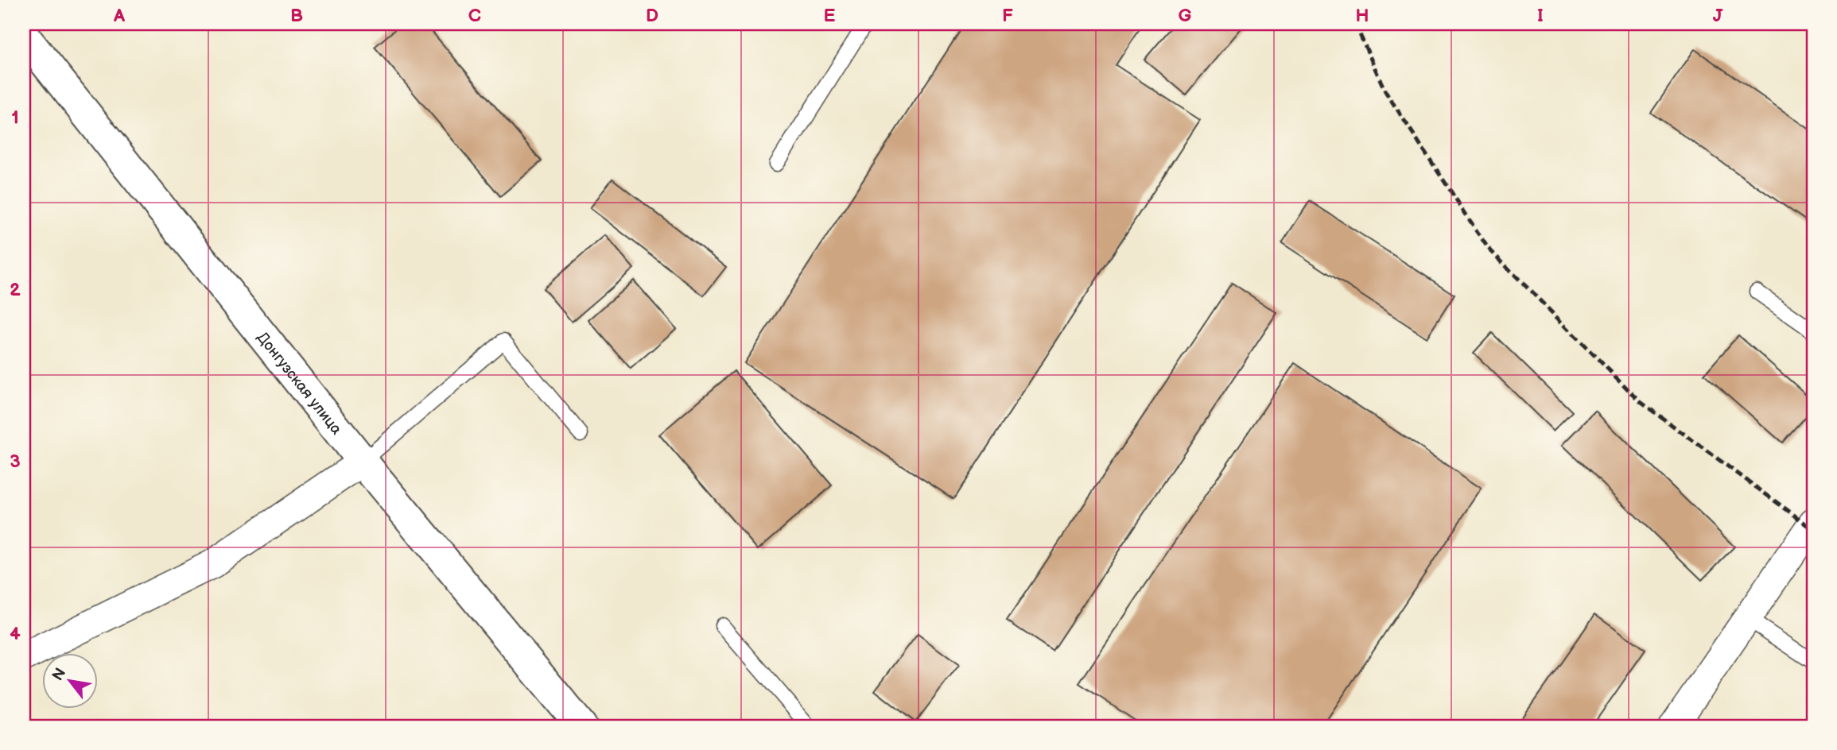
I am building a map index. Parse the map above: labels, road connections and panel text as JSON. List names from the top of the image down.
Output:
{
  "streets": {
    "highway": ["Донгузская улица"]
  },
  "north": "top left",
  "grid": {
    "columns": [
      "A",
      "B",
      "C",
      "D",
      "E",
      "F",
      "G",
      "H",
      "I",
      "J"
    ],
    "rows": [
      "1",
      "2",
      "3",
      "4"
    ]
  }
}
